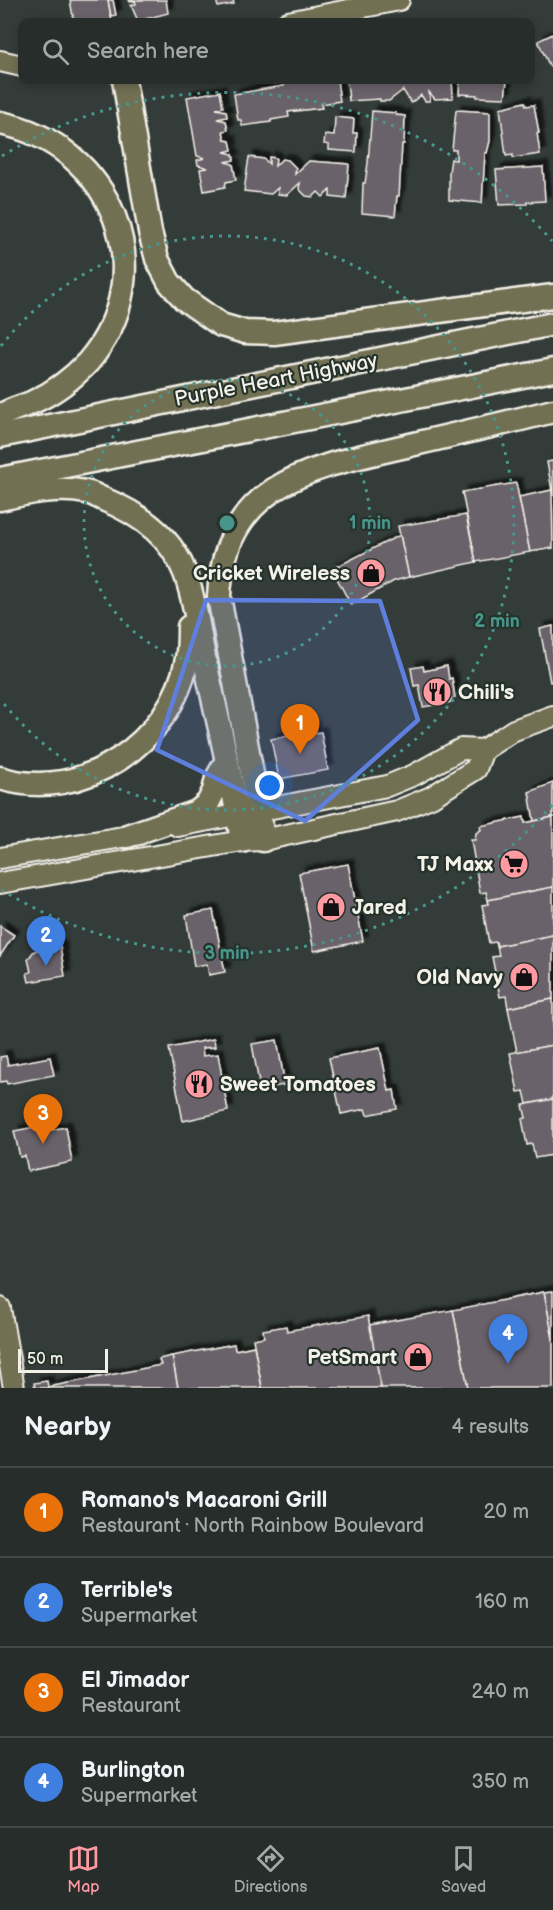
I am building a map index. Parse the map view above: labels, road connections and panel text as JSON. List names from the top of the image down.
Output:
{
  "streets": {
    "highway": ["Purple Heart Highway"]
  },
  "places": {
    "shop": [
      "Cricket Wireless",
      "Jared",
      "Old Navy",
      "PetSmart"
    ],
    "restaurant": ["Chili's", "Sweet Tomatoes"],
    "supermarket": ["TJ Maxx"]
  },
  "scale_bar": "50 m",
  "page": {
    "search": "Search here",
    "pins": [
      "1",
      "2",
      "3",
      "4"
    ],
    "scale": "50 m",
    "heading": ["Nearby", "4 results"],
    "list": [
      {
        "mark": "1",
        "name": "Romano's Macaroni Grill",
        "note": "Restaurant · North Rainbow Boulevard",
        "value": "20 m"
      },
      {
        "mark": "2",
        "name": "Terrible's",
        "note": "Supermarket",
        "value": "160 m"
      },
      {
        "mark": "3",
        "name": "El Jimador",
        "note": "Restaurant",
        "value": "240 m"
      },
      {
        "mark": "4",
        "name": "Burlington",
        "note": "Supermarket",
        "value": "350 m"
      }
    ],
    "nav": ["Map", "Directions", "Saved"]
  },
  "rings": ["1 min", "2 min", "3 min"]
}
